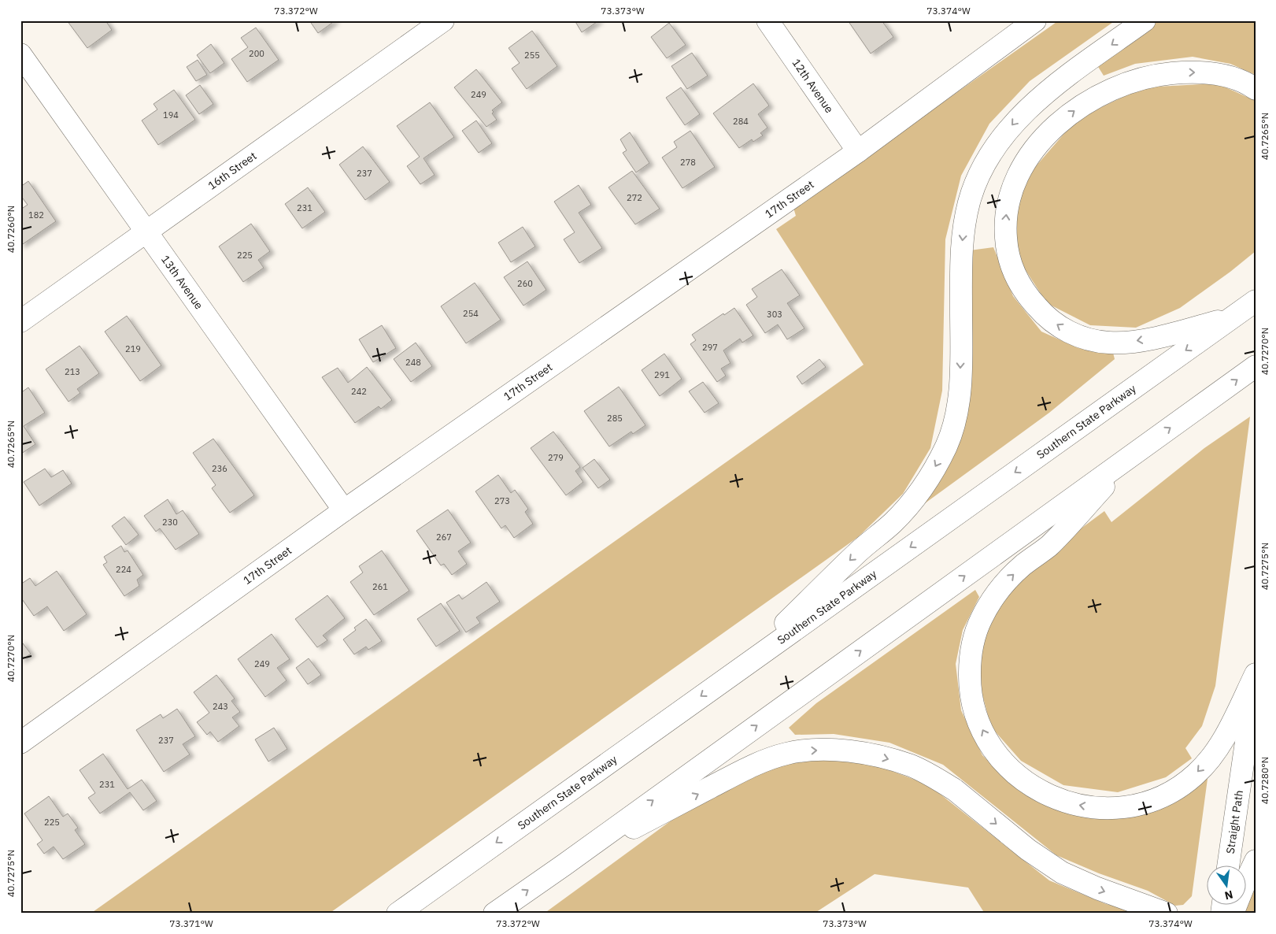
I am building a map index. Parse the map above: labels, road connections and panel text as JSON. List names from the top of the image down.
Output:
{
  "streets": {
    "main road": [
      "12th Avenue",
      "16th Street",
      "17th Street",
      "13th Avenue",
      "Southern State Parkway",
      "Straight Path"
    ]
  },
  "crossings": [
    ["12th Avenue", "17th Street"],
    ["16th Street", "13th Avenue"],
    ["17th Street", "13th Avenue"]
  ],
  "house_numbers": [
    "200",
    "255",
    "249",
    "194",
    "284",
    "278",
    "237",
    "272",
    "231",
    "182",
    "225",
    "260",
    "254",
    "303",
    "297",
    "219",
    "248",
    "213",
    "291",
    "242",
    "285",
    "279",
    "236",
    "273",
    "230",
    "267",
    "224",
    "261",
    "249",
    "243",
    "237",
    "231",
    "225"
  ],
  "north": "bottom",
  "coordinates": [
    "73.372°W",
    "73.373°W",
    "73.374°W",
    "40.7265°N",
    "40.7260°N",
    "40.7270°N",
    "40.7275°N",
    "40.7280°N",
    "73.371°W"
  ]
}
